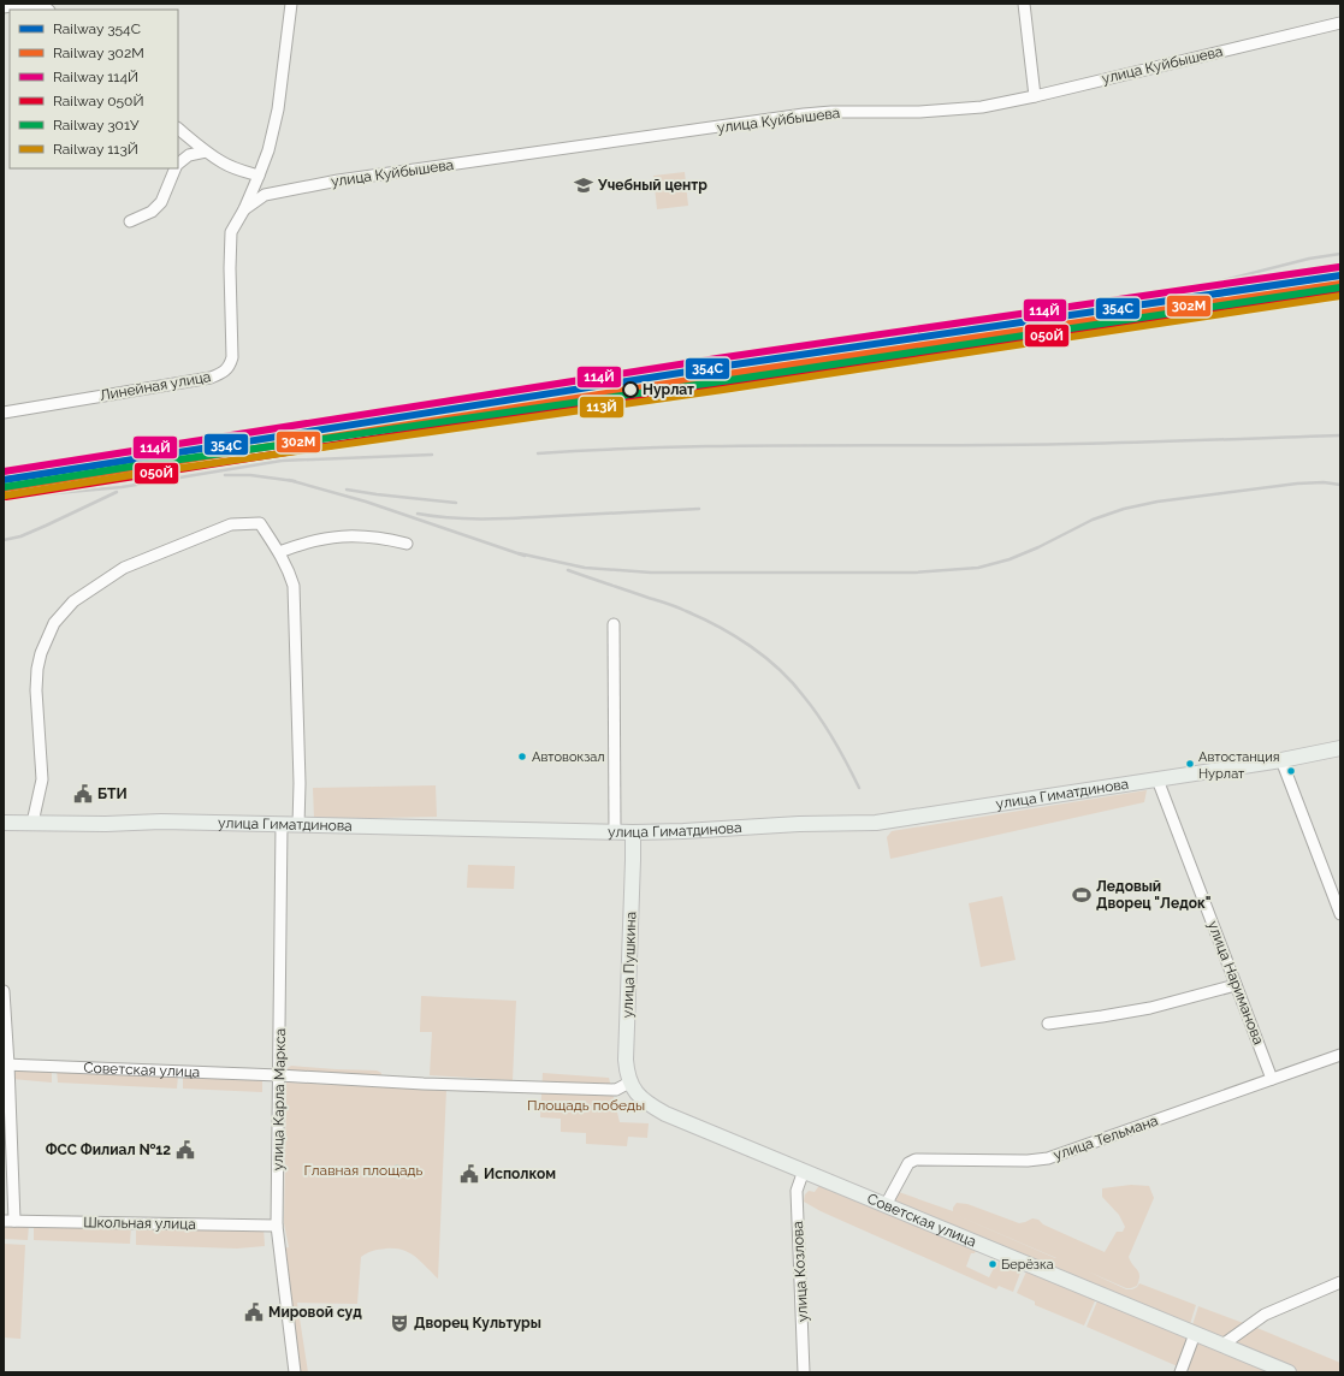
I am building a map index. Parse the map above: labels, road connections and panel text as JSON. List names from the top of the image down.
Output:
{
  "streets": {
    "main road": ["улица Гиматдинова", "улица Пушкина", "Советская улица"],
    "street": [
      "улица Куйбышева",
      "Линейная улица",
      "улица Нариманова",
      "улица Карла Маркса",
      "улица Тельмана",
      "Школьная улица",
      "улица Козлова"
    ]
  },
  "crossings": [
    ["улица Куйбышева", "Линейная улица"],
    ["улица Гиматдинова", "улица Пушкина"],
    ["улица Гиматдинова", "улица Нариманова"],
    ["улица Гиматдинова", "улица Карла Маркса"],
    ["улица Пушкина", "Советская улица"],
    ["улица Нариманова", "улица Тельмана"],
    ["Советская улица", "улица Карла Маркса"],
    ["Советская улица", "улица Тельмана"],
    ["Советская улица", "улица Козлова"],
    ["улица Карла Маркса", "Школьная улица"]
  ],
  "parks": ["Площадь победы", "Главная площадь"],
  "places": {
    "school or university": ["Учебный центр"],
    "other": [
      "Нурлат",
      "Автовокзал",
      "Автостанция Нурлат",
      "Берёзка"
    ],
    "public building": [
      "БТИ",
      "ФСС Филиал №12",
      "Исполком",
      "Мировой суд"
    ],
    "sports": ["Ледовый Дворец \"Ледок\""],
    "theatre": ["Дворец Культуры"]
  },
  "lines": [
    "rail line 114Й",
    "rail line 354С",
    "rail line 302М",
    "rail line 301У",
    "rail line 050Й",
    "rail line 113Й"
  ],
  "legend": [
    "Railway 354С",
    "Railway 302М",
    "Railway 114Й",
    "Railway 050Й",
    "Railway 301У",
    "Railway 113Й"
  ]
}
